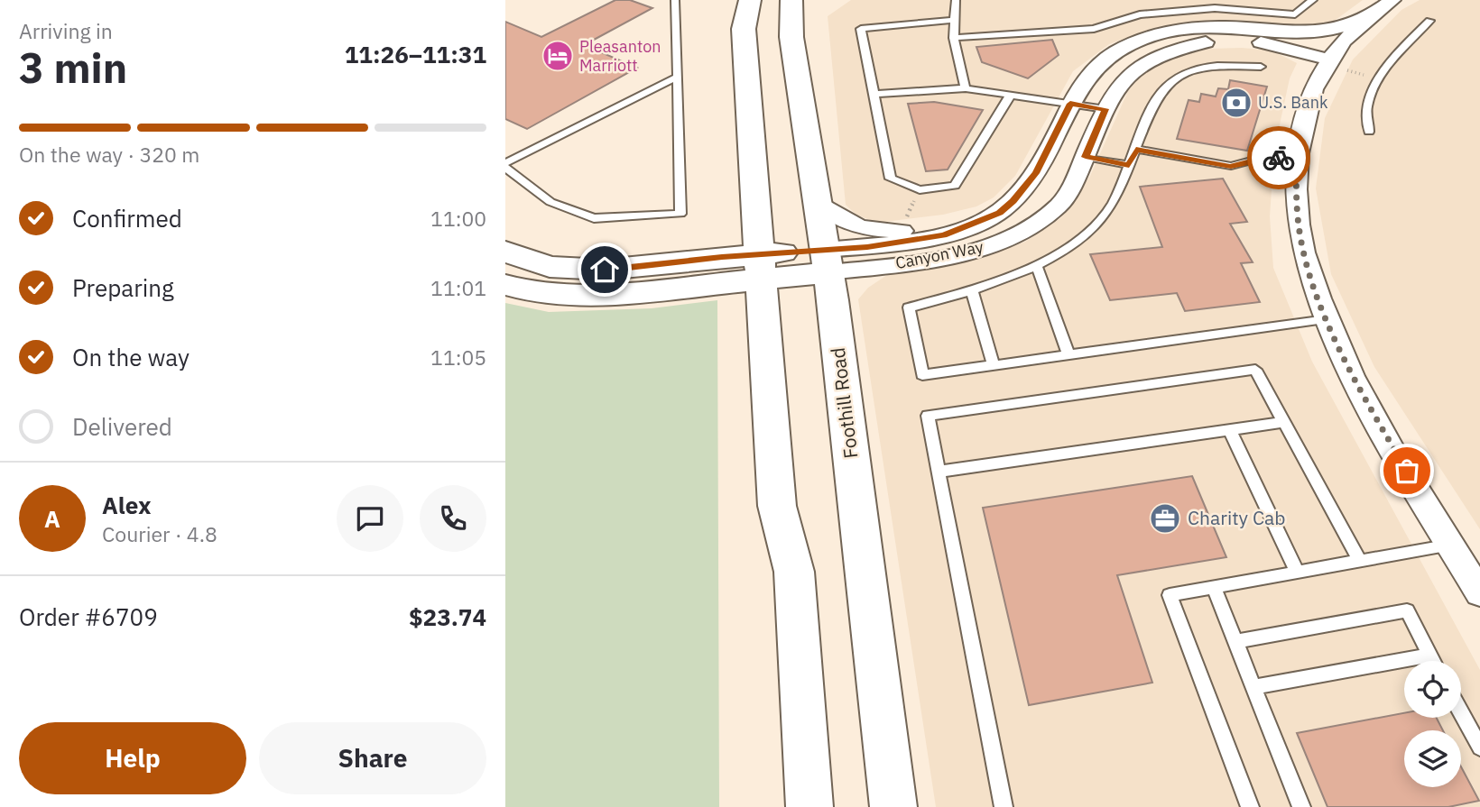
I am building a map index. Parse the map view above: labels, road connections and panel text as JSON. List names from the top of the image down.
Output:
{
  "streets": {
    "main road": ["Foothill Road"],
    "street": ["Canyon Way"]
  },
  "crossings": [
    ["Canyon Way", "Foothill Road"]
  ],
  "places": {
    "hotel": ["Pleasanton Marriott"],
    "bank": ["U.S. Bank"],
    "office": ["Charity Cab"]
  },
  "page": {
    "heading": ["3 min", "Arriving in", "11:26–11:31"],
    "panel": [
      "Alex",
      "Courier · 4.8",
      "Order #6709",
      "$23.74"
    ],
    "bar": "On the way · 320 m",
    "list": [
      ["Confirmed", "11:00"],
      ["Preparing", "11:01"],
      ["On the way", "11:05"],
      "Delivered"
    ],
    "round": "A",
    "buttons": ["Help", "Share"]
  }
}
